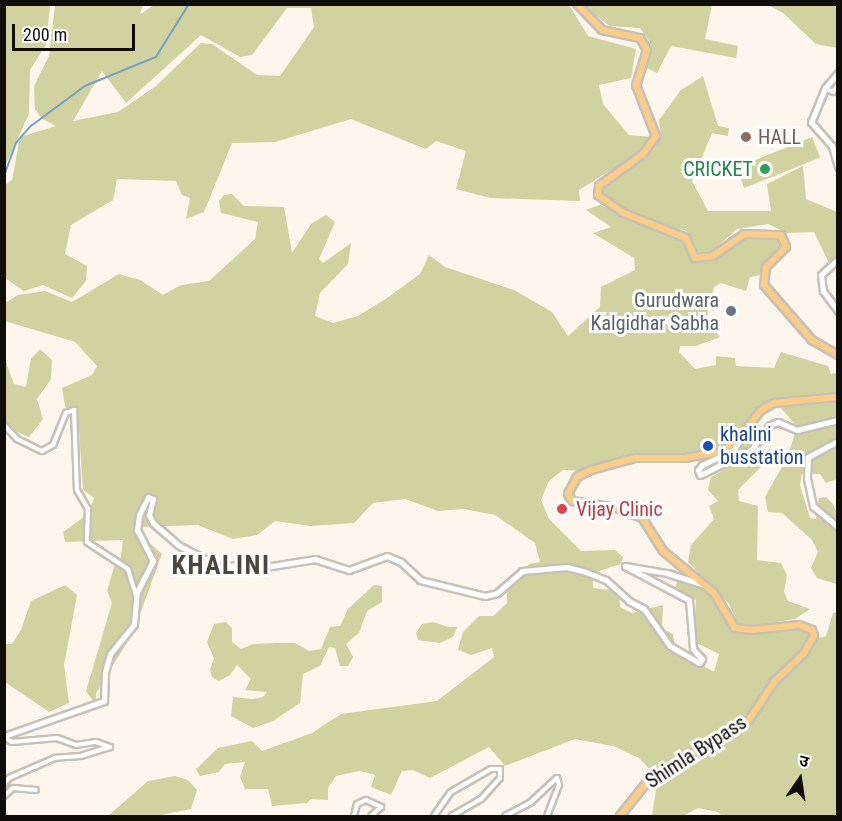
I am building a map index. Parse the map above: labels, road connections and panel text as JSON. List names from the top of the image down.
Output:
{
  "streets": {
    "highway": ["Shimla Bypass"]
  },
  "districts": ["KHALINI"],
  "places": [
    "HALL",
    "CRICKET",
    "Gurudwara Kalgidhar Sabha",
    "khalini busstation",
    "Vijay Clinic"
  ],
  "scale_bar": "200 m",
  "north": "top"
}
